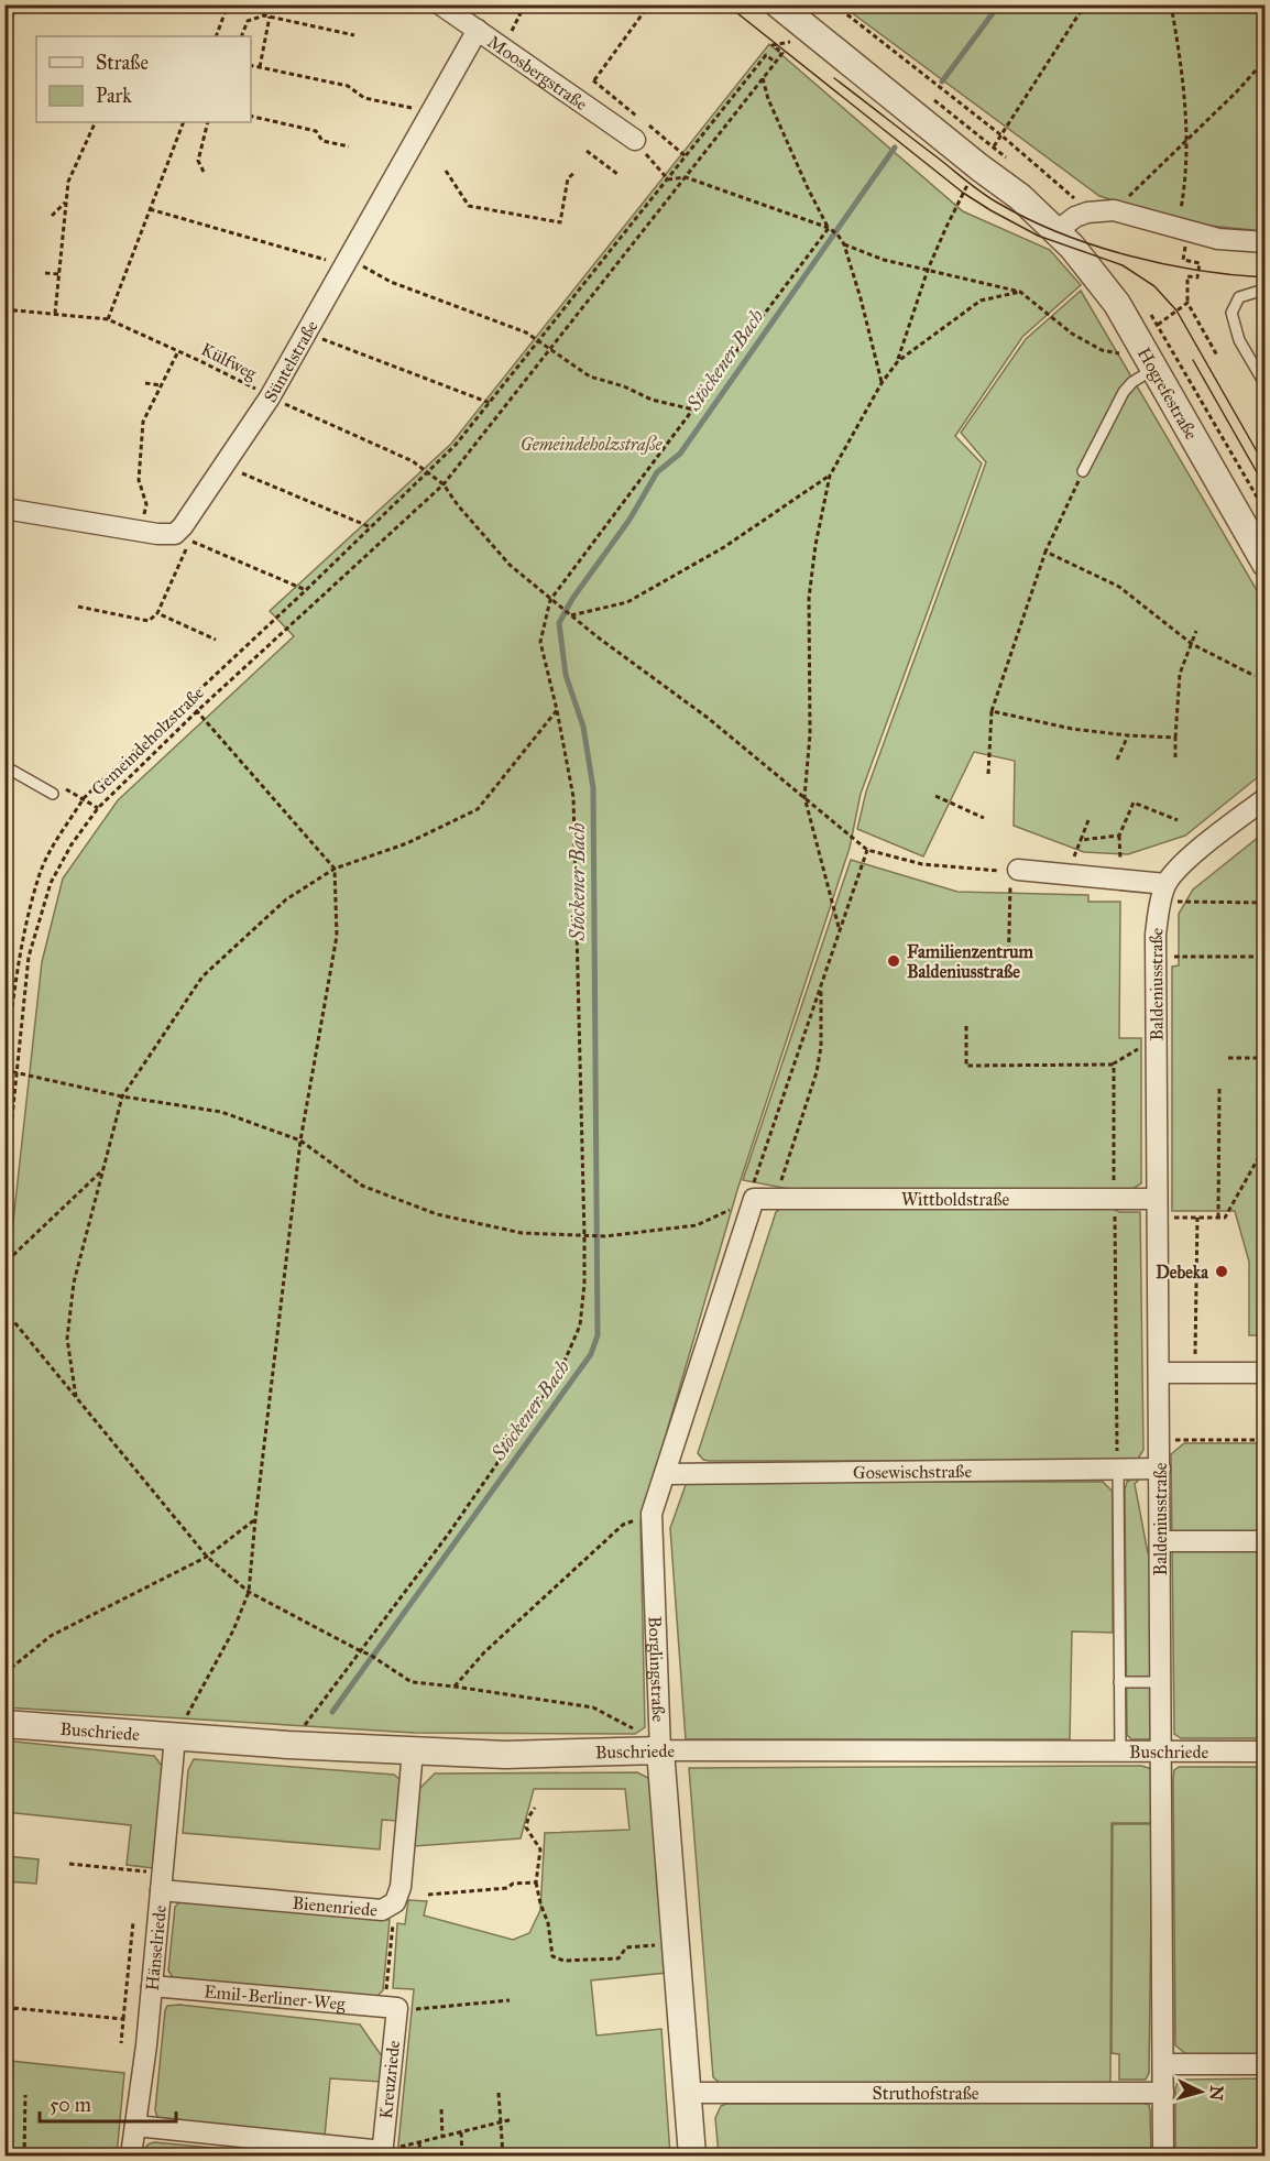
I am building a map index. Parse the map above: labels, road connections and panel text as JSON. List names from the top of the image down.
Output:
{
  "streets": {
    "street": [
      "Moosbergstraße",
      "Süntelstraße",
      "Hogrefestraße",
      "Baldeniusstraße",
      "Wittboldstraße",
      "Gosewischstraße",
      "Borglingstraße",
      "Buschriede",
      "Bienenriede",
      "Hänselriede",
      "Emil-Berliner-Weg",
      "Kreuzriede",
      "Struthofstraße"
    ],
    "path": ["Külfweg", "Gemeindeholzstraße"]
  },
  "crossings": [
    ["Moosbergstraße", "Süntelstraße"],
    ["Külfweg", "Süntelstraße"],
    ["Külfweg", "Gemeindeholzstraße"],
    ["Hogrefestraße", "Gemeindeholzstraße"],
    ["Baldeniusstraße", "Wittboldstraße"],
    ["Baldeniusstraße", "Gosewischstraße"],
    ["Baldeniusstraße", "Buschriede"],
    ["Baldeniusstraße", "Struthofstraße"],
    ["Wittboldstraße", "Borglingstraße"],
    ["Gosewischstraße", "Borglingstraße"],
    ["Borglingstraße", "Buschriede"],
    ["Borglingstraße", "Struthofstraße"],
    ["Buschriede", "Bienenriede"],
    ["Buschriede", "Hänselriede"],
    ["Bienenriede", "Hänselriede"],
    ["Hänselriede", "Emil-Berliner-Weg"],
    ["Emil-Berliner-Weg", "Kreuzriede"]
  ],
  "water": ["Stöckener Bach"],
  "parks": ["Gemeindeholzstraße"],
  "places": ["Familienzentrum Baldeniusstraße", "Debeka"],
  "legend": ["Straße", "Park"],
  "scale_bar": "50 m",
  "north": "right"
}
